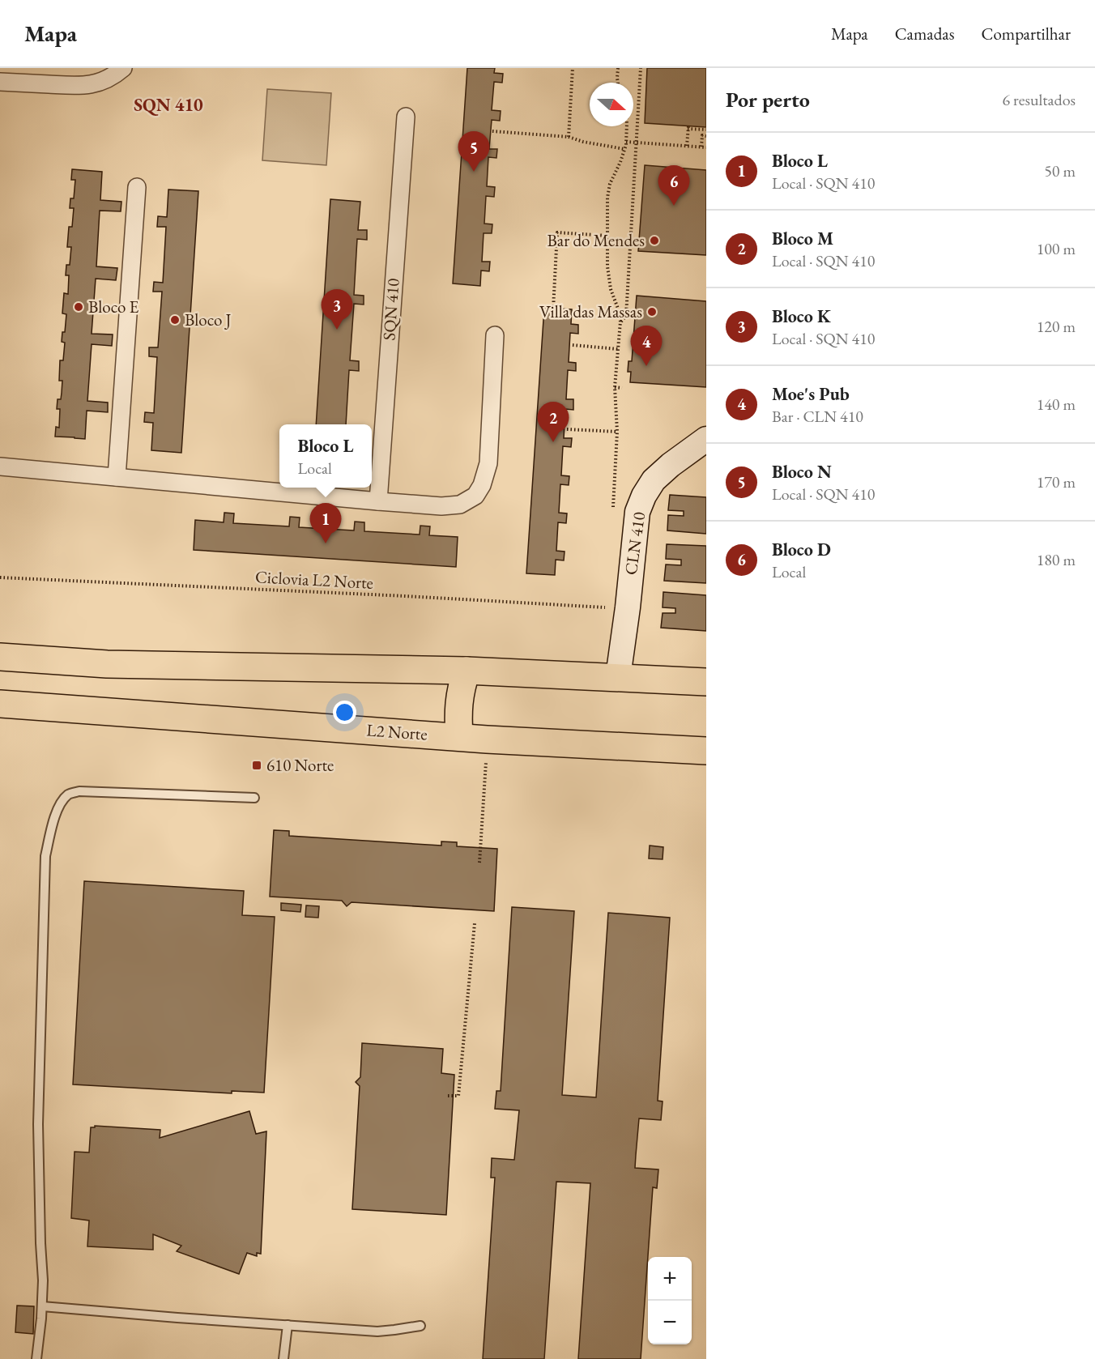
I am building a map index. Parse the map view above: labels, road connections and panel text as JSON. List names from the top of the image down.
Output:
{
  "streets": {
    "main road": ["L2 Norte"],
    "street": ["SQN 410", "CLN 410"],
    "path": ["Ciclovia L2 Norte"]
  },
  "crossings": [
    ["CLN 410", "Ciclovia L2 Norte"]
  ],
  "districts": ["SQN 410"],
  "places": {
    "other": [
      "Bar do Mendes",
      "Bloco E",
      "Villa das Massas",
      "Bloco J"
    ],
    "transit": ["610 Norte"]
  },
  "north": "right",
  "page": {
    "header": "Mapa",
    "nav": ["Mapa", "Camadas", "Compartilhar"],
    "heading": ["Por perto", "6 resultados"],
    "pins": [
      "5",
      "6",
      "3",
      "4",
      "2",
      "1"
    ],
    "list": [
      {
        "mark": "1",
        "name": "Bloco L",
        "note": "Local · SQN 410",
        "value": "50 m"
      },
      {
        "mark": "2",
        "name": "Bloco M",
        "note": "Local · SQN 410",
        "value": "100 m"
      },
      {
        "mark": "3",
        "name": "Bloco K",
        "note": "Local · SQN 410",
        "value": "120 m"
      },
      {
        "mark": "4",
        "name": "Moe's Pub",
        "note": "Bar · CLN 410",
        "value": "140 m"
      },
      {
        "mark": "5",
        "name": "Bloco N",
        "note": "Local · SQN 410",
        "value": "170 m"
      },
      {
        "mark": "6",
        "name": "Bloco D",
        "note": "Local",
        "value": "180 m"
      }
    ],
    "popup": ["Bloco L", "Local"],
    "map_buttons": ["+", "−"]
  }
}
